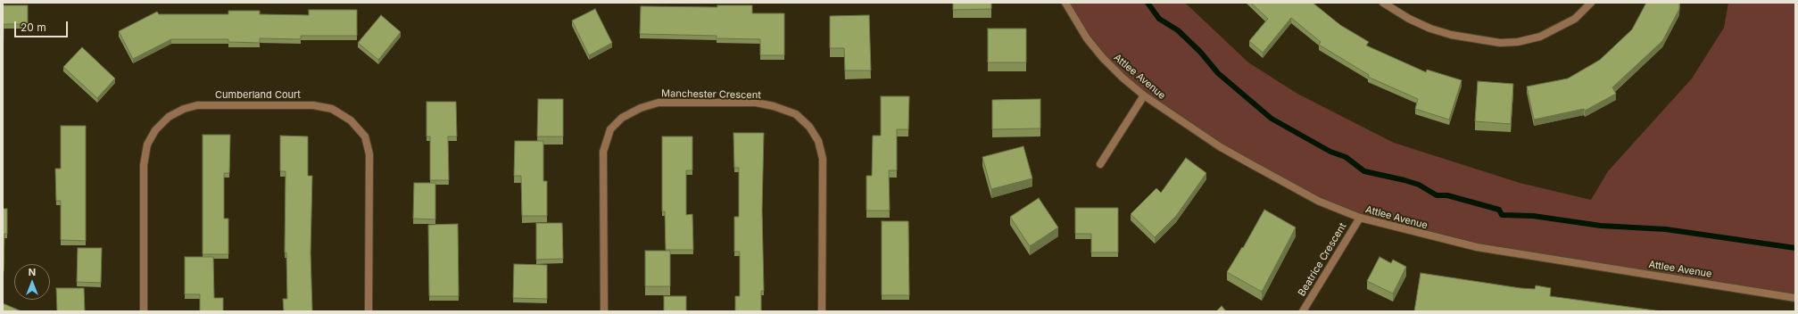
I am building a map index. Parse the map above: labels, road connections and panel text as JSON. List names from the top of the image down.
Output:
{
  "streets": {
    "street": [
      "Attlee Avenue",
      "Manchester Crescent",
      "Cumberland Court",
      "Beatrice Crescent"
    ]
  },
  "crossings": [
    ["Attlee Avenue", "Beatrice Crescent"]
  ],
  "scale_bar": "20 m",
  "north": "top"
}
